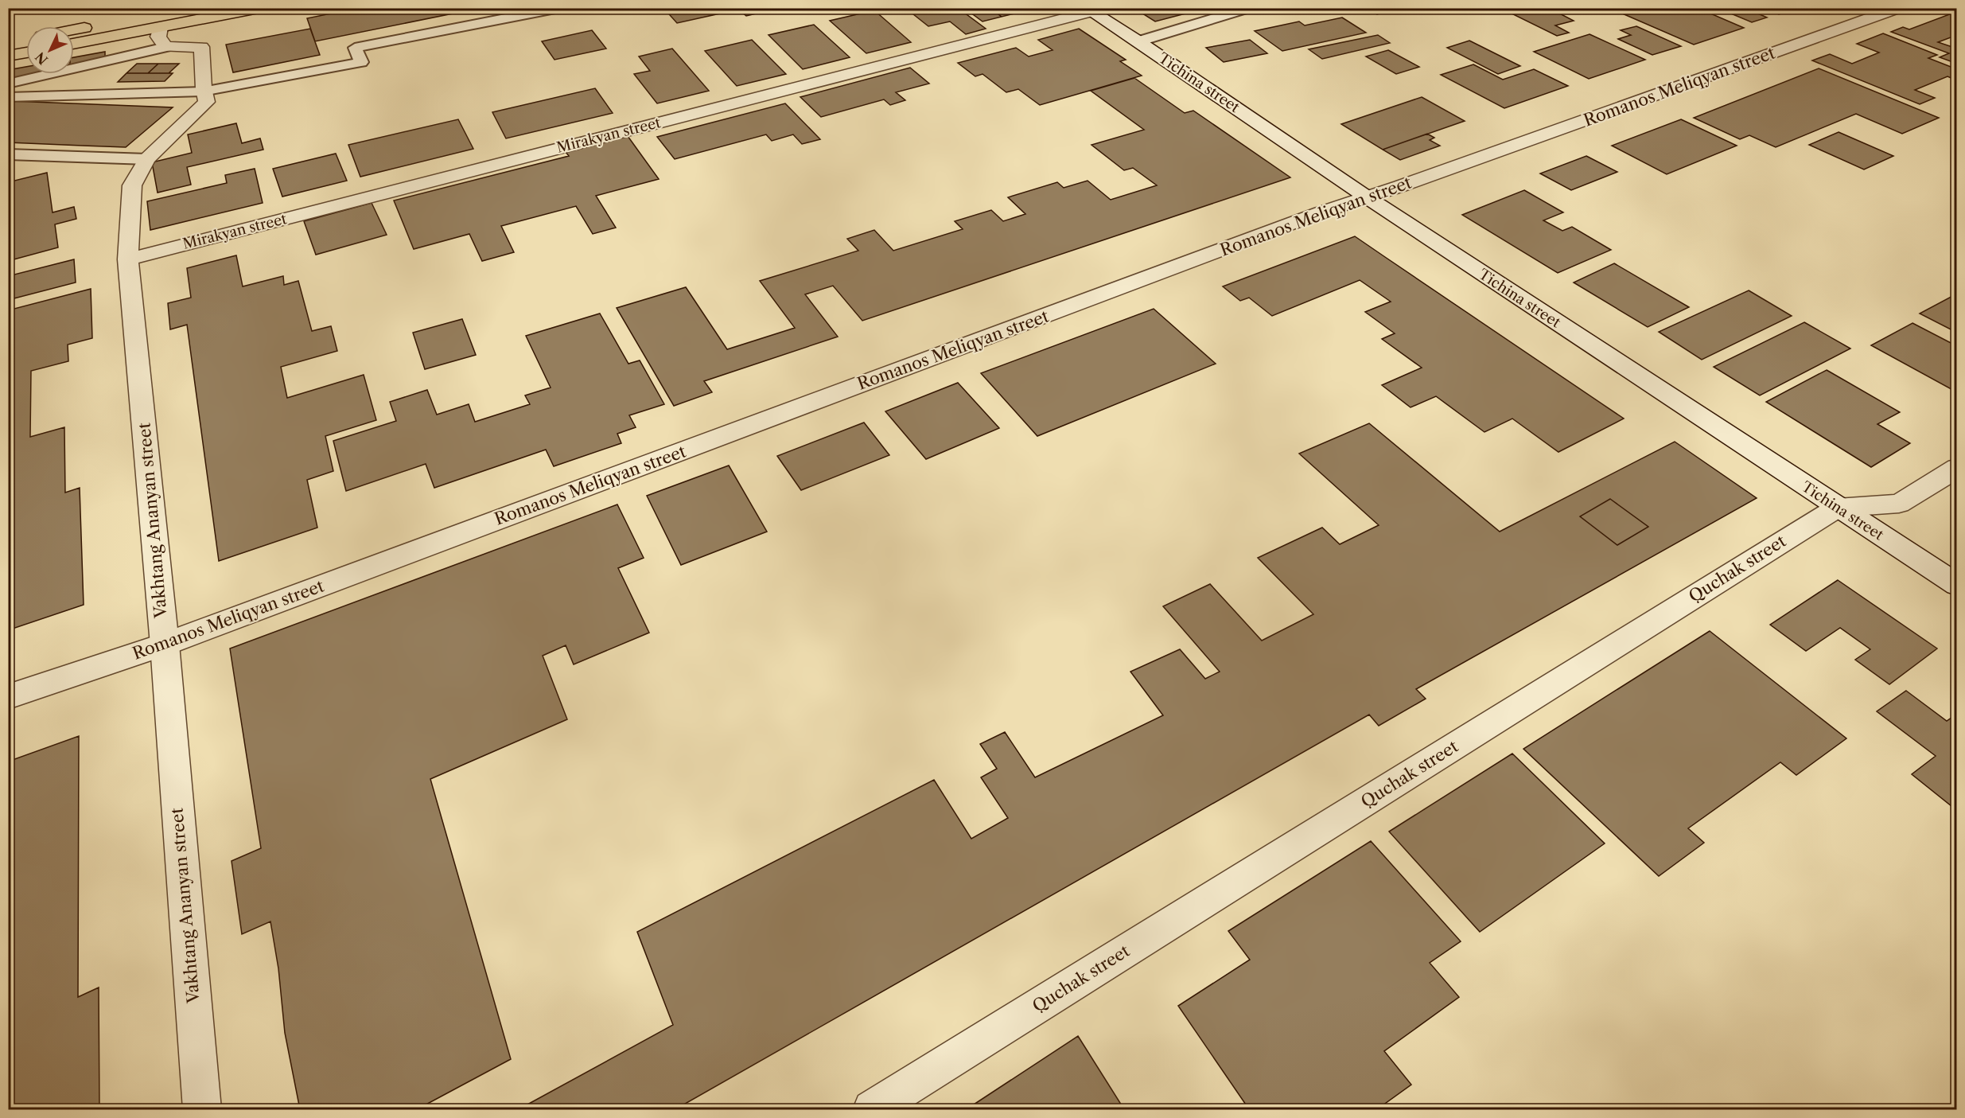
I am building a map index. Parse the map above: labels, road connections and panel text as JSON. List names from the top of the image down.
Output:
{
  "streets": {
    "street": [
      "Tichina street",
      "Romanos Meliqyan street",
      "Mirakyan street",
      "Vakhtang Ananyan street",
      "Quchak street"
    ]
  },
  "crossings": [
    ["Tichina street", "Romanos Meliqyan street"],
    ["Tichina street", "Mirakyan street"],
    ["Tichina street", "Quchak street"],
    ["Romanos Meliqyan street", "Vakhtang Ananyan street"],
    ["Mirakyan street", "Vakhtang Ananyan street"]
  ],
  "north": "bottom left"
}
